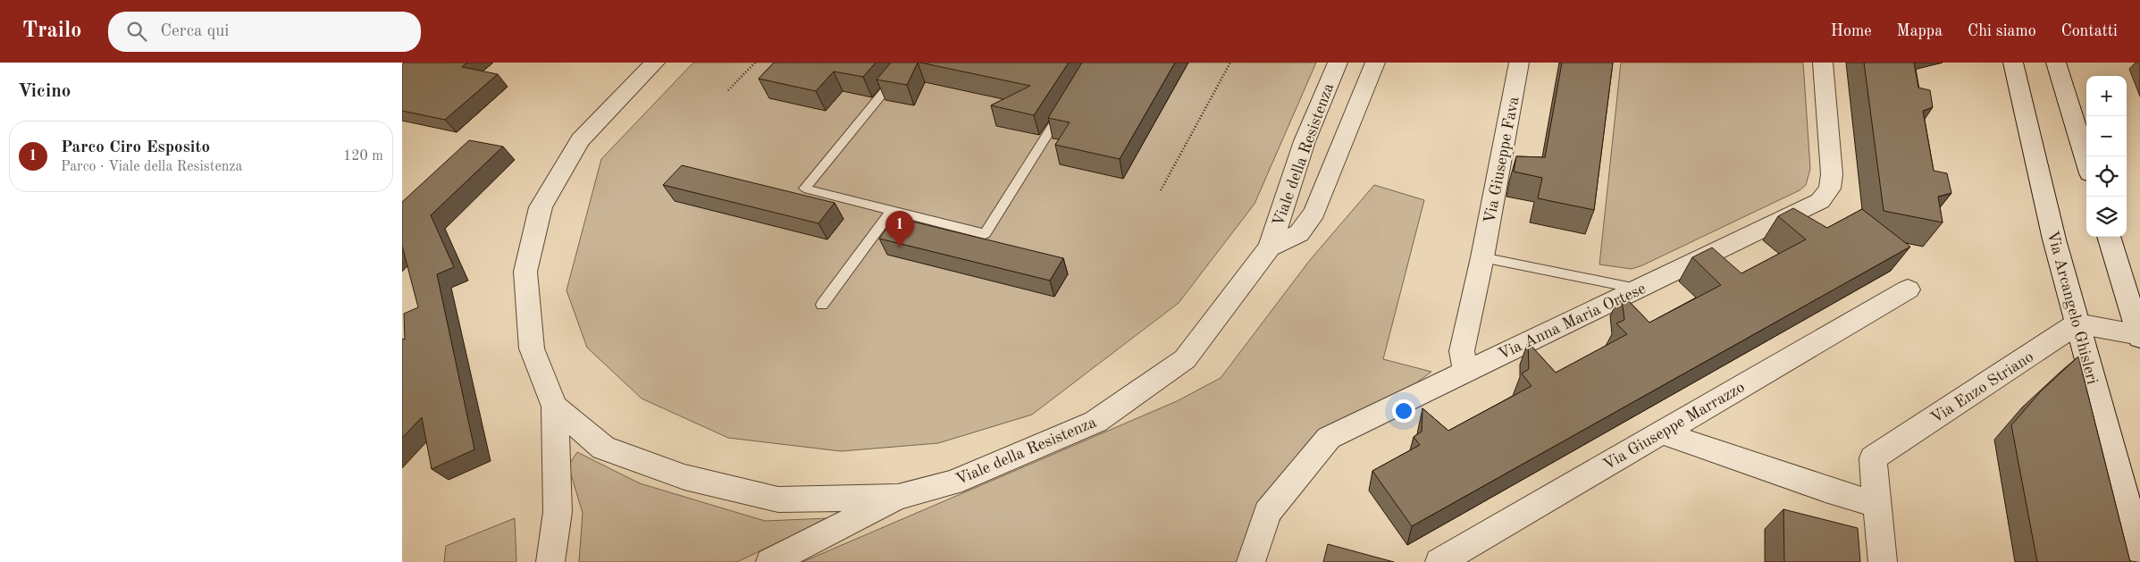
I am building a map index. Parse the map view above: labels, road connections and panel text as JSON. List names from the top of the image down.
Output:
{
  "streets": {
    "street": [
      "Viale della Resistenza",
      "Via Giuseppe Fava",
      "Via Arcangelo Ghisleri",
      "Via Anna Maria Ortese",
      "Via Enzo Striano",
      "Via Giuseppe Marrazzo"
    ]
  },
  "crossings": [
    ["Via Giuseppe Fava", "Via Anna Maria Ortese"],
    ["Via Arcangelo Ghisleri", "Via Enzo Striano"]
  ],
  "page": {
    "header": "Trailo",
    "search": "Cerca qui",
    "nav": [
      "Home",
      "Mappa",
      "Chi siamo",
      "Contatti"
    ],
    "heading": "Vicino",
    "map_buttons": ["+", "−"],
    "list": [
      {
        "mark": "1",
        "name": "Parco Ciro Esposito",
        "note": "Parco · Viale della Resistenza",
        "value": "120 m"
      }
    ],
    "pins": "1"
  }
}
